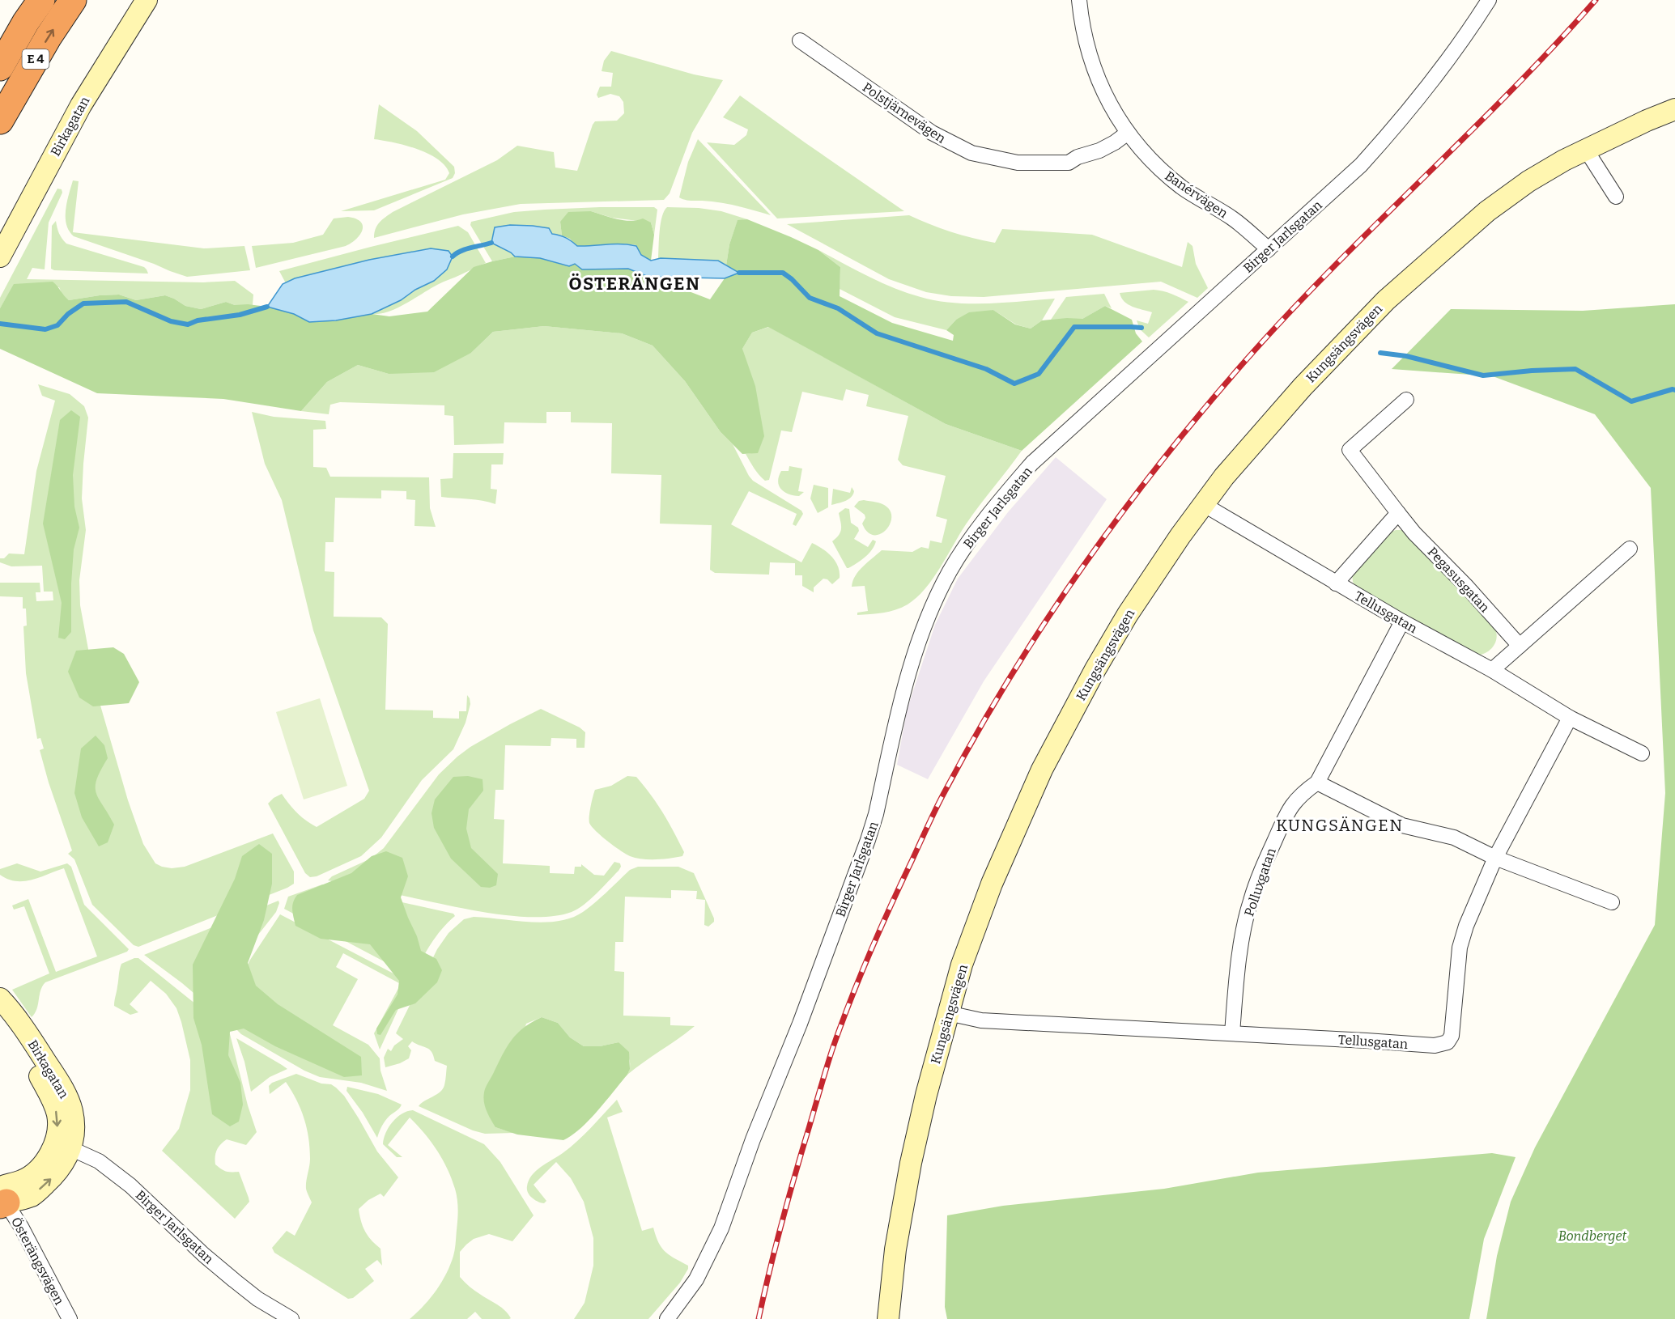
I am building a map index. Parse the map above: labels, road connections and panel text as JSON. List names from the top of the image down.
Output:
{
  "streets": {
    "highway": ["E 4"],
    "street": [
      "Polstjärnevägen",
      "Birkagatan",
      "Banérvägen",
      "Birger Jarlsgatan",
      "Kungsängsvägen",
      "Pegasusgatan",
      "Tellusgatan",
      "Polluxgatan",
      "Österängsvägen"
    ]
  },
  "crossings": [
    ["Polstjärnevägen", "Banérvägen"],
    ["Birkagatan", "Birger Jarlsgatan"],
    ["Birkagatan", "Österängsvägen"],
    ["Banérvägen", "Birger Jarlsgatan"],
    ["Birger Jarlsgatan", "Österängsvägen"],
    ["Kungsängsvägen", "Tellusgatan"],
    ["Tellusgatan", "Polluxgatan"]
  ],
  "districts": ["ÖSTERÄNGEN", "KUNGSÄNGEN"],
  "parks": ["Bondberget"]
}
